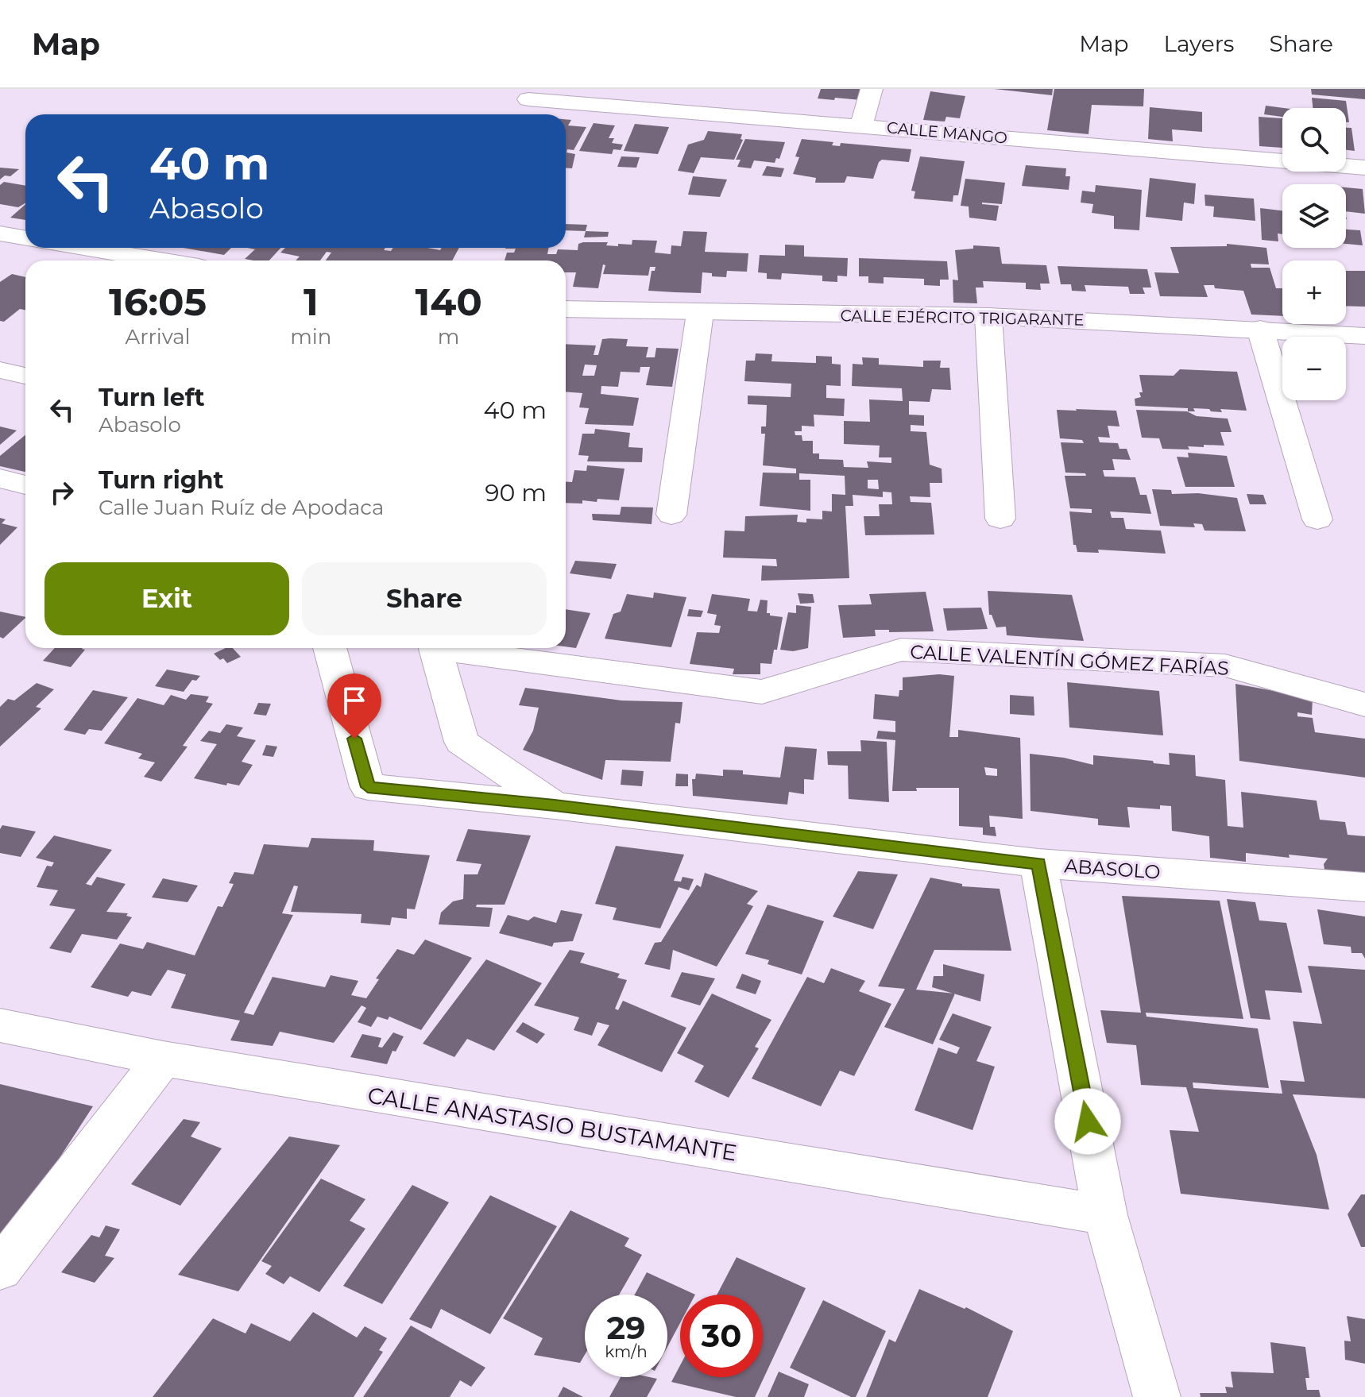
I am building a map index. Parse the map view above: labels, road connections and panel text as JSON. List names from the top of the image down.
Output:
{
  "streets": {
    "street": [
      "CALLE MANGO",
      "CALLE EJÉRCITO TRIGARANTE",
      "CALLE VALENTÍN GÓMEZ FARÍAS",
      "ABASOLO",
      "CALLE ANASTASIO BUSTAMANTE"
    ]
  },
  "page": {
    "header": "Map",
    "nav": ["Map", "Layers", "Share"],
    "map_buttons": ["+", "−"],
    "turn": ["40 m", "Abasolo"],
    "eta": [
      "16:05",
      "Arrival",
      "1",
      "min",
      "140",
      "m"
    ],
    "list": [
      {
        "name": "Turn left",
        "note": "Abasolo",
        "value": "40 m"
      },
      {
        "name": "Turn right",
        "note": "Calle Juan Ruíz de Apodaca",
        "value": "90 m"
      }
    ],
    "buttons": ["Exit", "Share"],
    "speed": "29 km/h",
    "limit": "30"
  }
}
